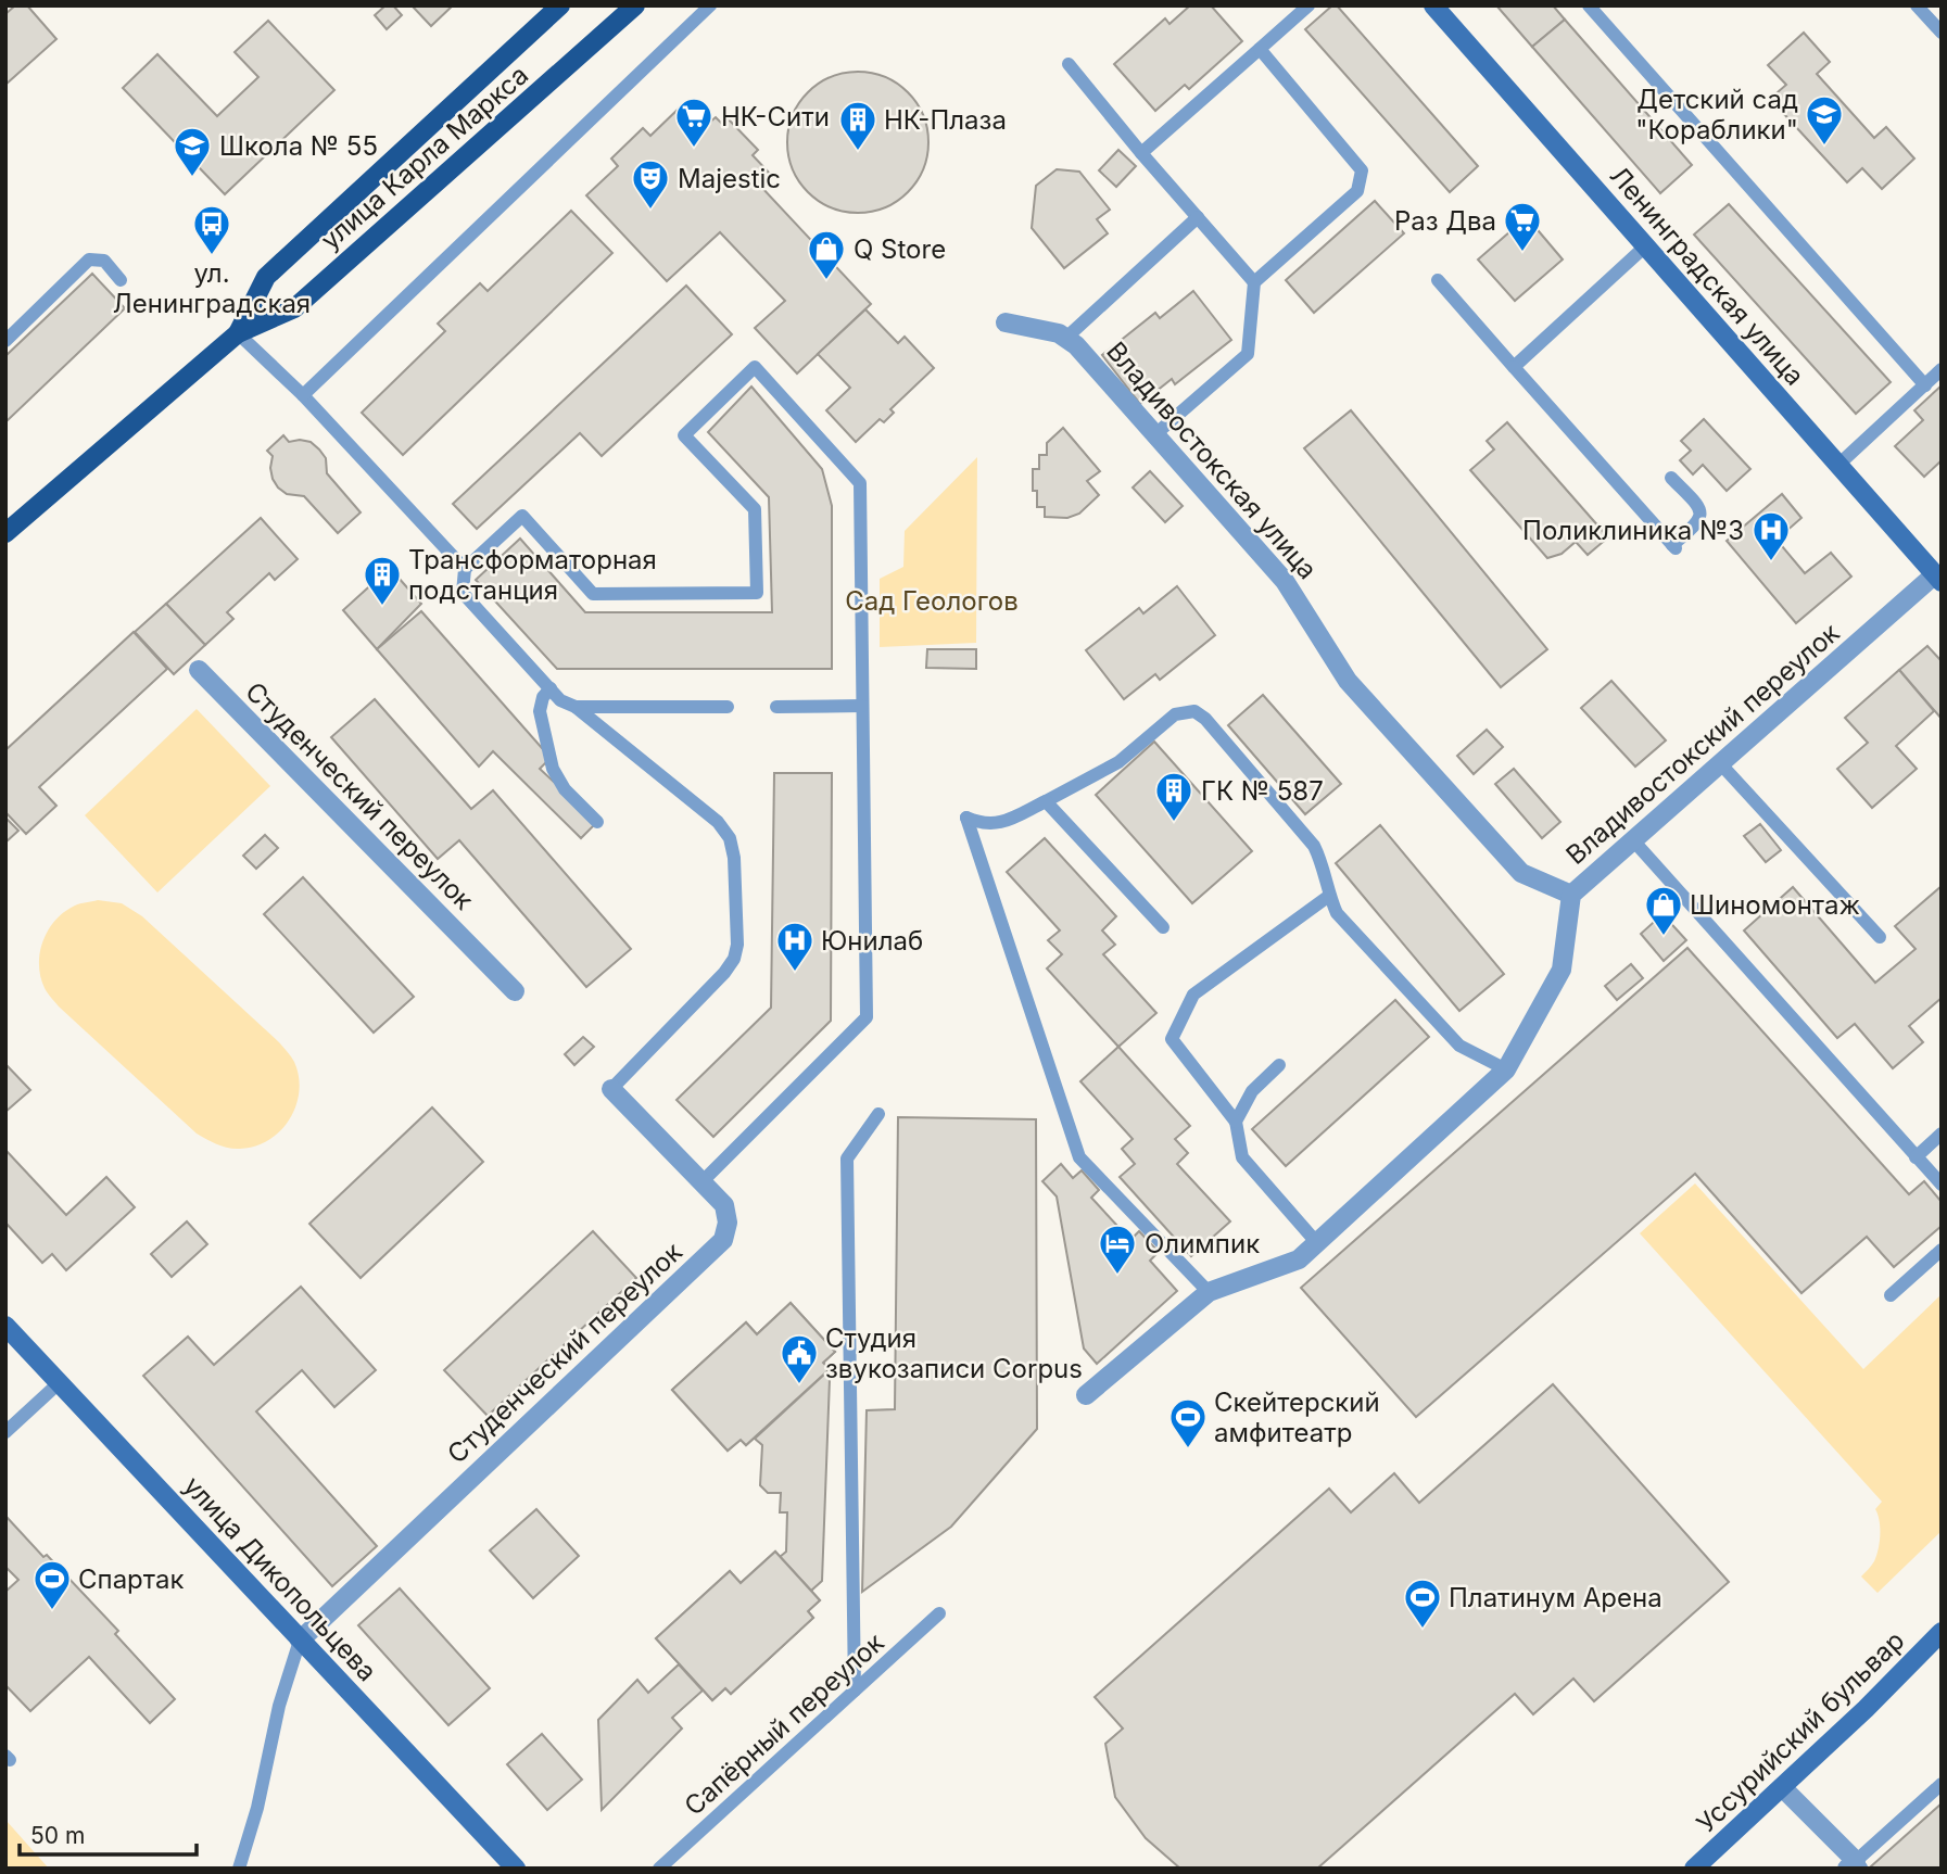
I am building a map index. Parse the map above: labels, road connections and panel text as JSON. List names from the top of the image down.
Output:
{
  "streets": {
    "main road": [
      "улица Карла Маркса",
      "Ленинградская улица",
      "улица Дикопольцева",
      "Уссурийский бульвар"
    ],
    "street": ["Владивостокская улица", "Владивостокский переулок", "Студенческий переулок"],
    "lane": ["Сапёрный переулок"]
  },
  "crossings": [
    ["Ленинградская улица", "Владивостокский переулок"],
    ["Владивостокская улица", "Владивостокский переулок"],
    ["Студенческий переулок", "улица Дикопольцева"]
  ],
  "parks": ["Сад Геологов"],
  "places": {
    "school or university": ["Детский сад \"Кораблики\"", "Школа № 55"],
    "supermarket": ["НК-Сити", "Раз Два"],
    "building": ["НК-Плаза", "Трансформаторная подстанция", "ГК № 587"],
    "theatre": ["Majestic"],
    "bus stop": ["ул. Ленинградская"],
    "shop": ["Q Store", "Шиномонтаж"],
    "hospital": ["Поликлиника №3", "Юнилаб"],
    "hotel": ["Олимпик"],
    "public building": ["Студия звукозаписи Corpus"],
    "sports": ["Скейтерский амфитеатр", "Спартак", "Платинум Арена"]
  },
  "scale_bar": "50 m"
}
